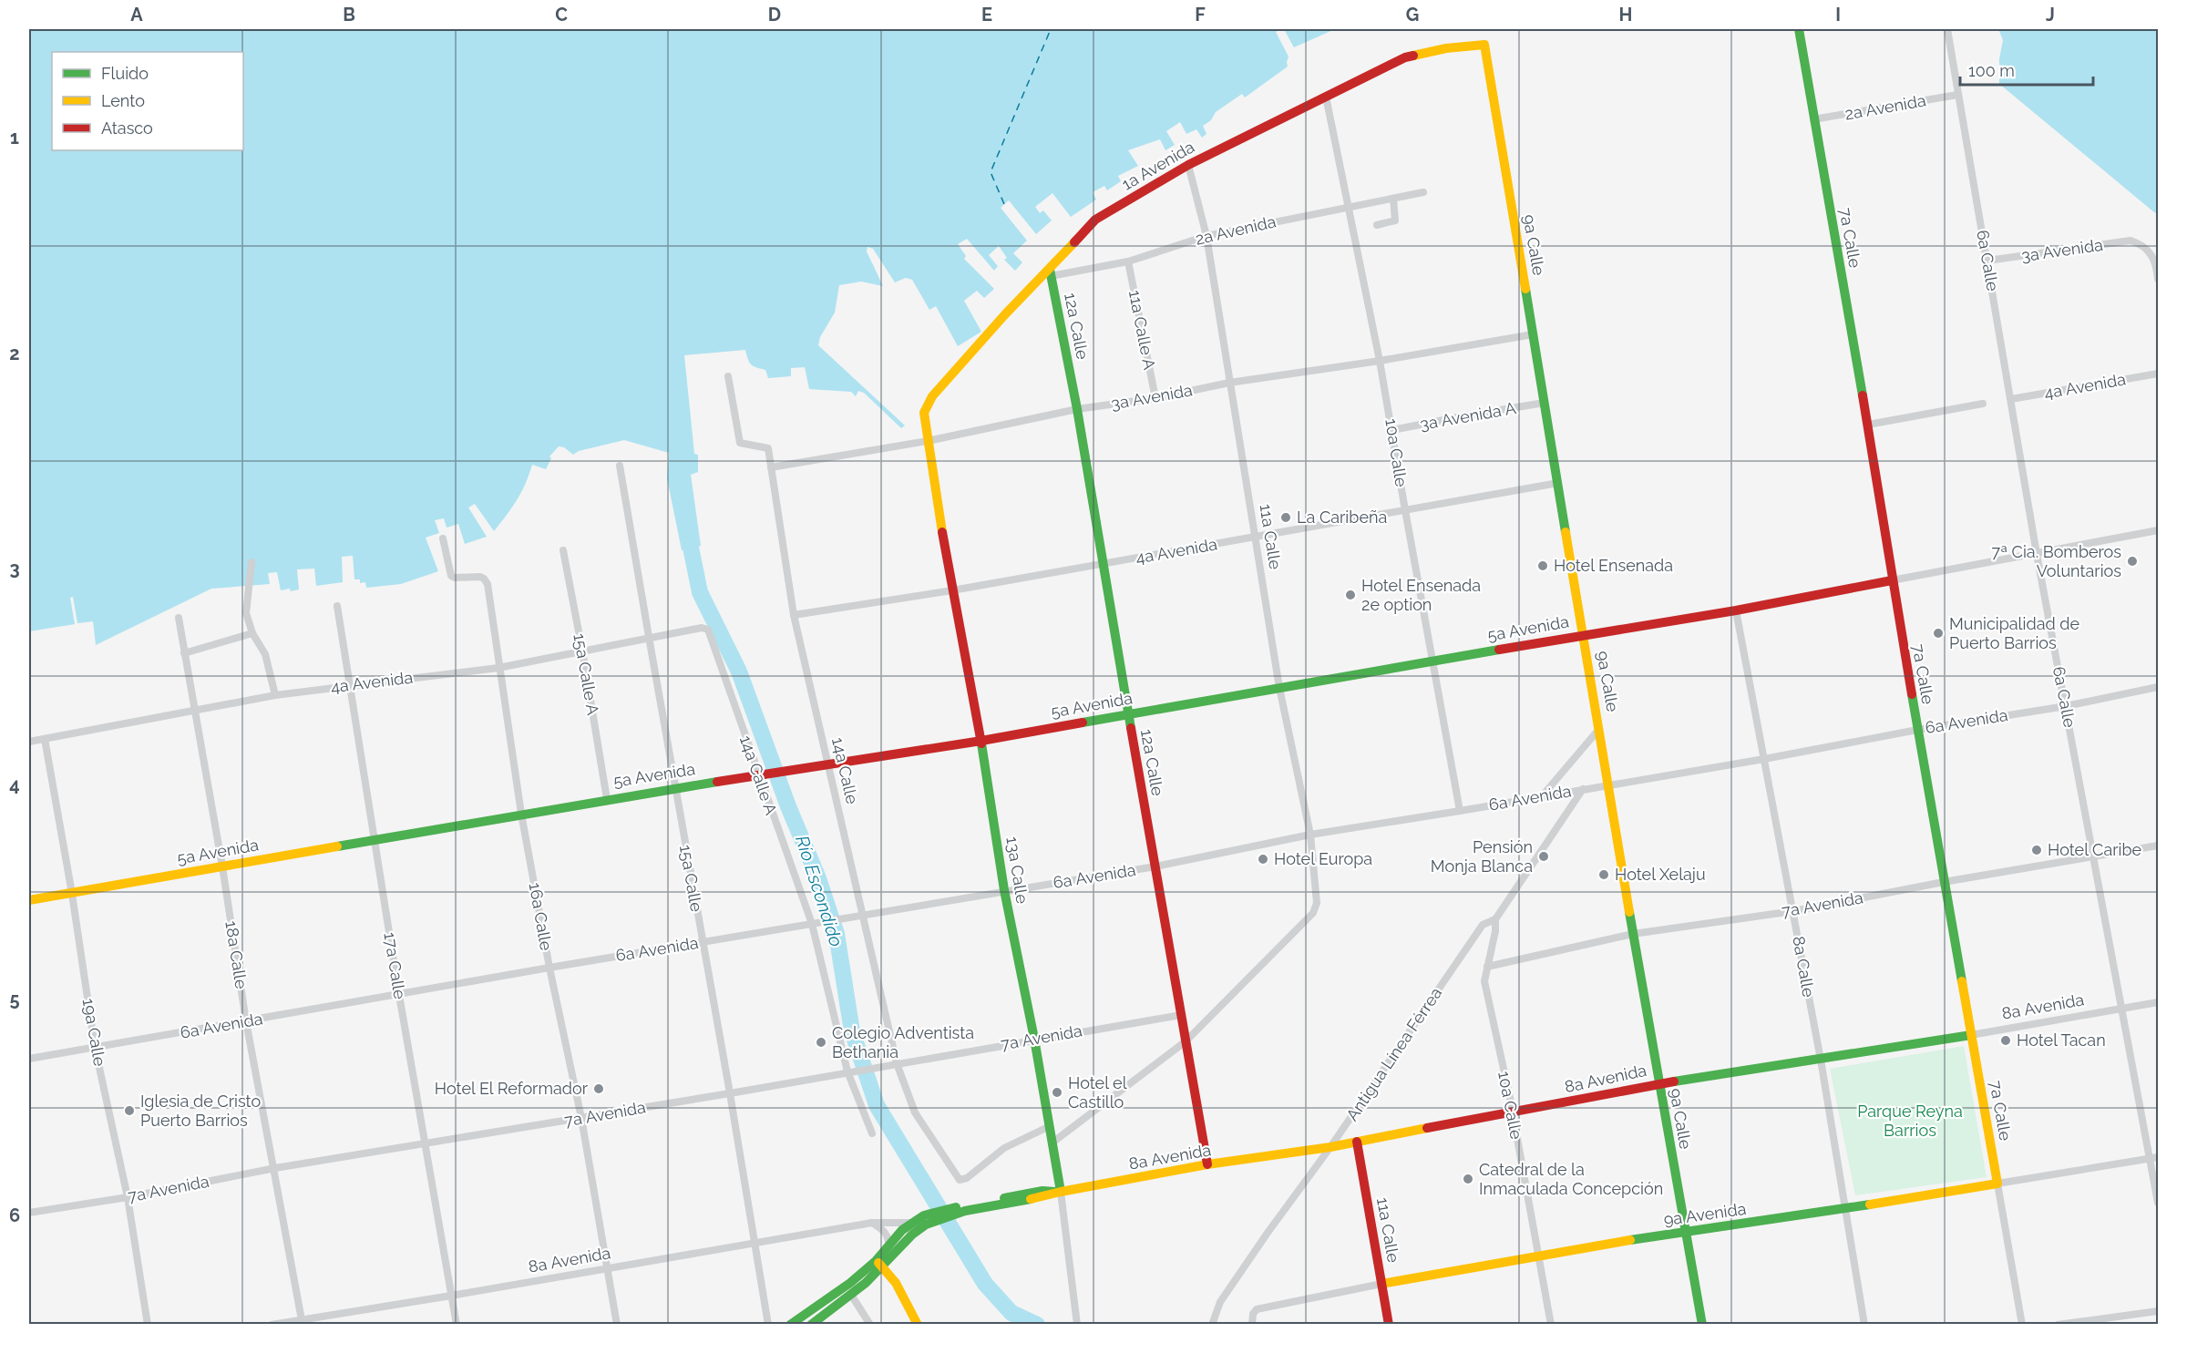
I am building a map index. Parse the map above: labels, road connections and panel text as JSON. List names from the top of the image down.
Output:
{
  "streets": {
    "street": [
      "2a Avenida",
      "1a Avenida",
      "7a Calle",
      "9a Calle",
      "3a Avenida",
      "6a Calle",
      "12a Calle",
      "11a Calle A",
      "4a Avenida",
      "3a Avenida A",
      "10a Calle",
      "11a Calle",
      "5a Avenida",
      "15a Calle A",
      "6a Avenida",
      "14a Calle",
      "14a Calle A",
      "13a Calle",
      "15a Calle",
      "7a Avenida",
      "16a Calle",
      "18a Calle",
      "17a Calle",
      "8a Calle",
      "8a Avenida",
      "19a Calle",
      "Antigua Línea Férrea",
      "9a Avenida"
    ]
  },
  "crossings": [
    ["2a Avenida", "1a Avenida"],
    ["2a Avenida", "7a Calle"],
    ["2a Avenida", "6a Calle"],
    ["2a Avenida", "12a Calle"],
    ["2a Avenida", "11a Calle A"],
    ["2a Avenida", "10a Calle"],
    ["2a Avenida", "11a Calle"],
    ["1a Avenida", "9a Calle"],
    ["1a Avenida", "12a Calle"],
    ["1a Avenida", "10a Calle"],
    ["1a Avenida", "11a Calle"],
    ["1a Avenida", "13a Calle"],
    ["7a Calle", "5a Avenida"],
    ["7a Calle", "6a Avenida"],
    ["7a Calle", "7a Avenida"],
    ["7a Calle", "8a Avenida"],
    ["7a Calle", "9a Avenida"],
    ["9a Calle", "3a Avenida"],
    ["9a Calle", "4a Avenida"],
    ["9a Calle", "3a Avenida A"],
    ["9a Calle", "5a Avenida"],
    ["9a Calle", "6a Avenida"],
    ["9a Calle", "7a Avenida"],
    ["9a Calle", "8a Avenida"],
    ["9a Calle", "9a Avenida"],
    ["3a Avenida", "6a Calle"],
    ["3a Avenida", "12a Calle"],
    ["3a Avenida", "11a Calle A"],
    ["3a Avenida", "10a Calle"],
    ["3a Avenida", "11a Calle"],
    ["3a Avenida", "14a Calle"],
    ["3a Avenida", "13a Calle"],
    ["6a Calle", "4a Avenida"],
    ["6a Calle", "5a Avenida"],
    ["6a Calle", "6a Avenida"],
    ["6a Calle", "7a Avenida"],
    ["6a Calle", "8a Avenida"],
    ["6a Calle", "9a Avenida"],
    ["12a Calle", "4a Avenida"],
    ["12a Calle", "11a Calle"],
    ["12a Calle", "5a Avenida"],
    ["12a Calle", "6a Avenida"],
    ["12a Calle", "7a Avenida"],
    ["12a Calle", "8a Avenida"],
    ["4a Avenida", "10a Calle"],
    ["4a Avenida", "11a Calle"],
    ["4a Avenida", "15a Calle A"],
    ["4a Avenida", "14a Calle"],
    ["4a Avenida", "14a Calle A"],
    ["4a Avenida", "13a Calle"],
    ["4a Avenida", "15a Calle"],
    ["4a Avenida", "16a Calle"],
    ["4a Avenida", "18a Calle"],
    ["4a Avenida", "17a Calle"],
    ["4a Avenida", "19a Calle"],
    ["3a Avenida A", "10a Calle"],
    ["10a Calle", "5a Avenida"],
    ["10a Calle", "6a Avenida"],
    ["10a Calle", "7a Avenida"],
    ["10a Calle", "8a Avenida"],
    ["10a Calle", "Antigua Línea Férrea"],
    ["10a Calle", "9a Avenida"],
    ["11a Calle", "5a Avenida"],
    ["11a Calle", "6a Avenida"],
    ["11a Calle", "8a Avenida"],
    ["11a Calle", "9a Avenida"],
    ["5a Avenida", "15a Calle A"],
    ["5a Avenida", "14a Calle"],
    ["5a Avenida", "14a Calle A"],
    ["5a Avenida", "13a Calle"],
    ["5a Avenida", "15a Calle"],
    ["5a Avenida", "16a Calle"],
    ["5a Avenida", "18a Calle"],
    ["5a Avenida", "17a Calle"],
    ["5a Avenida", "8a Calle"],
    ["5a Avenida", "19a Calle"],
    ["6a Avenida", "14a Calle"],
    ["6a Avenida", "14a Calle A"],
    ["6a Avenida", "13a Calle"],
    ["6a Avenida", "15a Calle"],
    ["6a Avenida", "16a Calle"],
    ["6a Avenida", "18a Calle"],
    ["6a Avenida", "17a Calle"],
    ["6a Avenida", "8a Calle"],
    ["6a Avenida", "19a Calle"],
    ["6a Avenida", "Antigua Línea Férrea"],
    ["14a Calle", "13a Calle"],
    ["14a Calle", "7a Avenida"],
    ["14a Calle A", "7a Avenida"],
    ["13a Calle", "7a Avenida"],
    ["13a Calle", "8a Avenida"],
    ["15a Calle", "7a Avenida"],
    ["15a Calle", "8a Avenida"],
    ["7a Avenida", "16a Calle"],
    ["7a Avenida", "18a Calle"],
    ["7a Avenida", "17a Calle"],
    ["7a Avenida", "8a Calle"],
    ["7a Avenida", "19a Calle"],
    ["16a Calle", "8a Avenida"],
    ["18a Calle", "8a Avenida"],
    ["17a Calle", "8a Avenida"],
    ["8a Calle", "8a Avenida"],
    ["8a Calle", "9a Avenida"],
    ["8a Avenida", "Antigua Línea Férrea"]
  ],
  "water": ["Río Escondido"],
  "parks": ["Parque Reyna Barrios"],
  "places": [
    "La Caribeña",
    "7ª Cia. Bomberos Voluntarios",
    "Hotel Ensenada",
    "Hotel Ensenada 2e option",
    "Municipalidad de Puerto Barrios",
    "Hotel Caribe",
    "Pensión Monja Blanca",
    "Hotel Europa",
    "Hotel Xelaju",
    "Hotel Tacan",
    "Colegio Adventista Bethania",
    "Hotel El Reformador",
    "Hotel el Castillo",
    "Iglesia de Cristo Puerto Barrios",
    "Catedral de la Inmaculada Concepción"
  ],
  "legend": ["Fluido", "Lento", "Atasco"],
  "scale_bar": "100 m",
  "grid": {
    "columns": [
      "A",
      "B",
      "C",
      "D",
      "E",
      "F",
      "G",
      "H",
      "I",
      "J"
    ],
    "rows": [
      "1",
      "2",
      "3",
      "4",
      "5",
      "6"
    ]
  }
}
